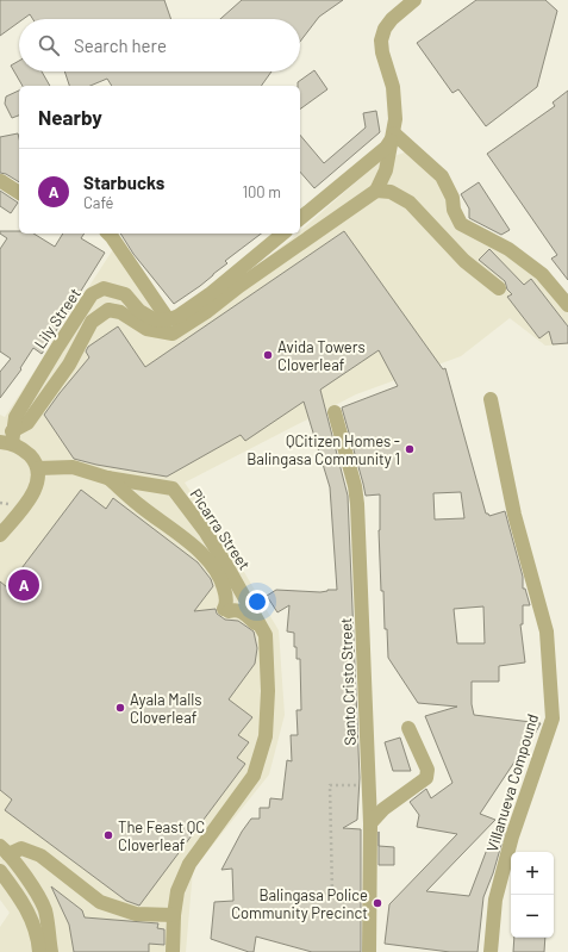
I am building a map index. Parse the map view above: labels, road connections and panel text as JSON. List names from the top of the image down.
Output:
{
  "streets": {
    "street": [
      "Lily Street",
      "Picarra Street",
      "Santo Cristo Street",
      "Villanueva Compound"
    ]
  },
  "places": [
    "Avida Towers Cloverleaf",
    "QCitizen Homes - Balingasa Community 1",
    "Ayala Malls Cloverleaf",
    "The Feast QC Cloverleaf",
    "Balingasa Police Community Precinct"
  ],
  "page": {
    "search": "Search here",
    "heading": "Nearby",
    "list": [
      {
        "mark": "A",
        "name": "Starbucks",
        "note": "Café",
        "value": "100 m"
      }
    ],
    "pins": "A",
    "map_buttons": ["+", "−"]
  }
}
